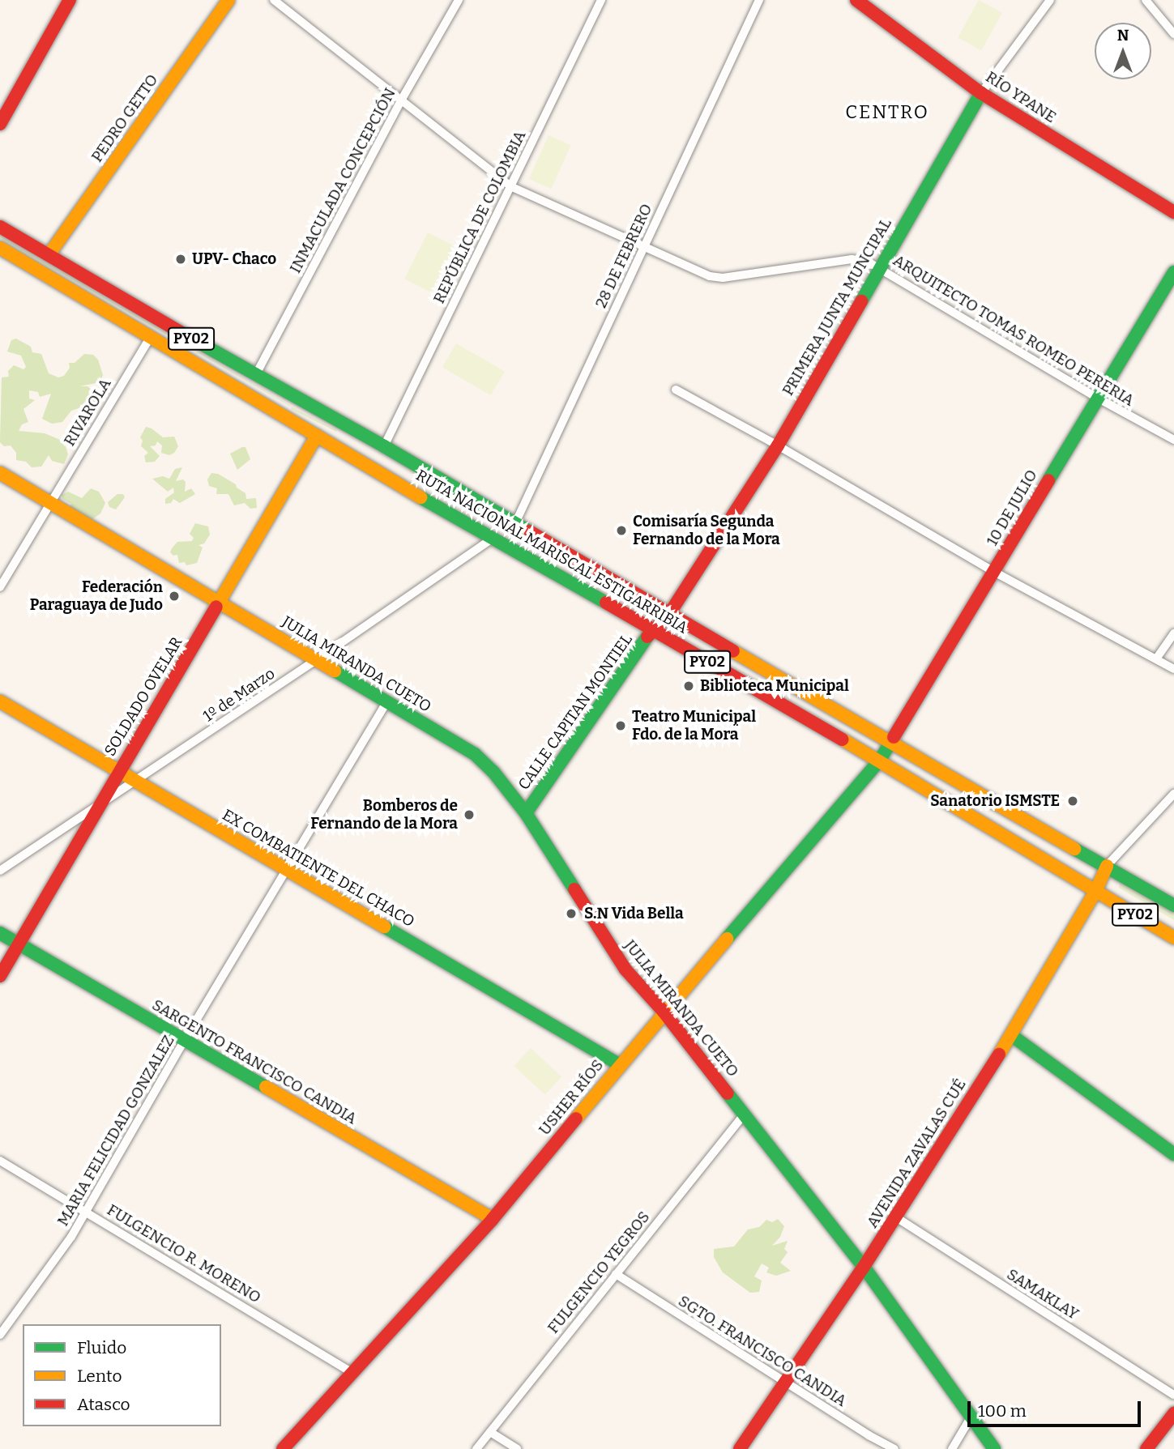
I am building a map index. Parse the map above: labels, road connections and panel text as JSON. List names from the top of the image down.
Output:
{
  "streets": {
    "main road": [
      "RÍO YPANE",
      "PEDRO GETTO",
      "PRIMERA JUNTA MUNCIPAL",
      "PY02",
      "10 DE JULIO",
      "RUTA NACIONAL MARISCAL ESTIGARRIBIA",
      "JULIA MIRANDA CUETO",
      "SOLDADO OVELAR",
      "CALLE CAPITAN MONTIEL",
      "EX COMBATIENTE DEL CHACO",
      "SARGENTO FRANCISCO CANDIA",
      "USHER RÍOS",
      "AVENIDA ZAVALAS CUÉ"
    ],
    "street": [
      "INMACULADA CONCEPCIÓN",
      "REPÚBLICA DE COLOMBIA",
      "28 DE FEBRERO",
      "ARQUITECTO TOMAS ROMEO PERERIA",
      "RIVAROLA",
      "1º de Marzo",
      "MARIA FELICIDAD GONZALEZ",
      "FULGENCIO R. MORENO",
      "FULGENCIO YEGROS",
      "SAMAKLAY",
      "SGTO. FRANCISCO CANDIA"
    ]
  },
  "crossings": [
    ["RÍO YPANE", "PRIMERA JUNTA MUNCIPAL"],
    ["PEDRO GETTO", "RUTA NACIONAL MARISCAL ESTIGARRIBIA"],
    ["INMACULADA CONCEPCIÓN", "ARQUITECTO TOMAS ROMEO PERERIA"],
    ["INMACULADA CONCEPCIÓN", "RUTA NACIONAL MARISCAL ESTIGARRIBIA"],
    ["REPÚBLICA DE COLOMBIA", "ARQUITECTO TOMAS ROMEO PERERIA"],
    ["REPÚBLICA DE COLOMBIA", "RUTA NACIONAL MARISCAL ESTIGARRIBIA"],
    ["28 DE FEBRERO", "ARQUITECTO TOMAS ROMEO PERERIA"],
    ["28 DE FEBRERO", "RUTA NACIONAL MARISCAL ESTIGARRIBIA"],
    ["PRIMERA JUNTA MUNCIPAL", "ARQUITECTO TOMAS ROMEO PERERIA"],
    ["PRIMERA JUNTA MUNCIPAL", "RUTA NACIONAL MARISCAL ESTIGARRIBIA"],
    ["PRIMERA JUNTA MUNCIPAL", "CALLE CAPITAN MONTIEL"],
    ["ARQUITECTO TOMAS ROMEO PERERIA", "10 DE JULIO"],
    ["RIVAROLA", "RUTA NACIONAL MARISCAL ESTIGARRIBIA"],
    ["RIVAROLA", "JULIA MIRANDA CUETO"],
    ["10 DE JULIO", "RUTA NACIONAL MARISCAL ESTIGARRIBIA"],
    ["10 DE JULIO", "USHER RÍOS"],
    ["RUTA NACIONAL MARISCAL ESTIGARRIBIA", "1º de Marzo"],
    ["RUTA NACIONAL MARISCAL ESTIGARRIBIA", "SOLDADO OVELAR"],
    ["RUTA NACIONAL MARISCAL ESTIGARRIBIA", "CALLE CAPITAN MONTIEL"],
    ["RUTA NACIONAL MARISCAL ESTIGARRIBIA", "USHER RÍOS"],
    ["RUTA NACIONAL MARISCAL ESTIGARRIBIA", "AVENIDA ZAVALAS CUÉ"],
    ["JULIA MIRANDA CUETO", "1º de Marzo"],
    ["JULIA MIRANDA CUETO", "SOLDADO OVELAR"],
    ["JULIA MIRANDA CUETO", "CALLE CAPITAN MONTIEL"],
    ["JULIA MIRANDA CUETO", "USHER RÍOS"],
    ["JULIA MIRANDA CUETO", "MARIA FELICIDAD GONZALEZ"],
    ["JULIA MIRANDA CUETO", "AVENIDA ZAVALAS CUÉ"],
    ["JULIA MIRANDA CUETO", "FULGENCIO YEGROS"],
    ["1º de Marzo", "SOLDADO OVELAR"],
    ["1º de Marzo", "EX COMBATIENTE DEL CHACO"],
    ["SOLDADO OVELAR", "EX COMBATIENTE DEL CHACO"],
    ["SOLDADO OVELAR", "SARGENTO FRANCISCO CANDIA"],
    ["EX COMBATIENTE DEL CHACO", "USHER RÍOS"],
    ["EX COMBATIENTE DEL CHACO", "MARIA FELICIDAD GONZALEZ"],
    ["SARGENTO FRANCISCO CANDIA", "USHER RÍOS"],
    ["SARGENTO FRANCISCO CANDIA", "MARIA FELICIDAD GONZALEZ"],
    ["USHER RÍOS", "FULGENCIO R. MORENO"],
    ["MARIA FELICIDAD GONZALEZ", "FULGENCIO R. MORENO"],
    ["AVENIDA ZAVALAS CUÉ", "SAMAKLAY"],
    ["AVENIDA ZAVALAS CUÉ", "SGTO. FRANCISCO CANDIA"],
    ["FULGENCIO YEGROS", "SGTO. FRANCISCO CANDIA"]
  ],
  "districts": ["CENTRO"],
  "places": [
    "UPV- Chaco",
    "Comisaría Segunda Fernando de la Mora",
    "Federación Paraguaya de Judo",
    "Biblioteca Municipal",
    "Teatro Municipal Fdo. de la Mora",
    "Sanatorio ISMSTE",
    "Bomberos de Fernando de la Mora",
    "S.N Vida Bella"
  ],
  "legend": ["Fluido", "Lento", "Atasco"],
  "scale_bar": "100 m",
  "north": "top"
}
